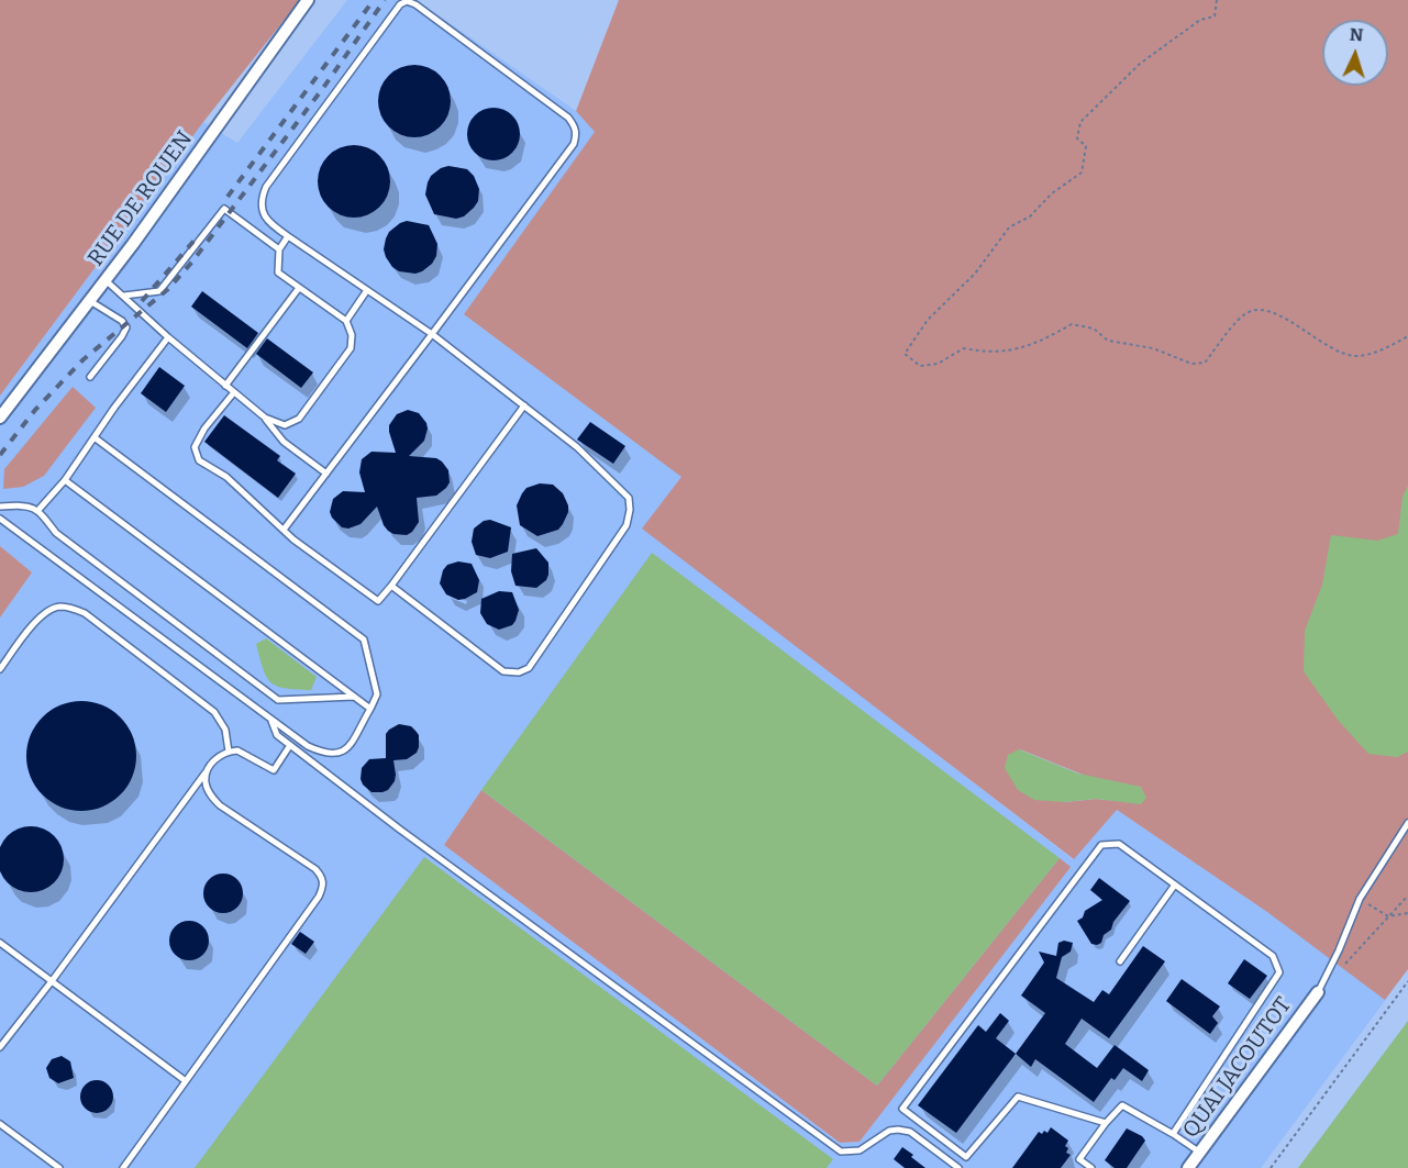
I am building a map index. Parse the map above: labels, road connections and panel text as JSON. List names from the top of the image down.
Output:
{
  "streets": {
    "street": ["RUE DE ROUEN", "QUAI JACOUTOT"]
  },
  "north": "top"
}
